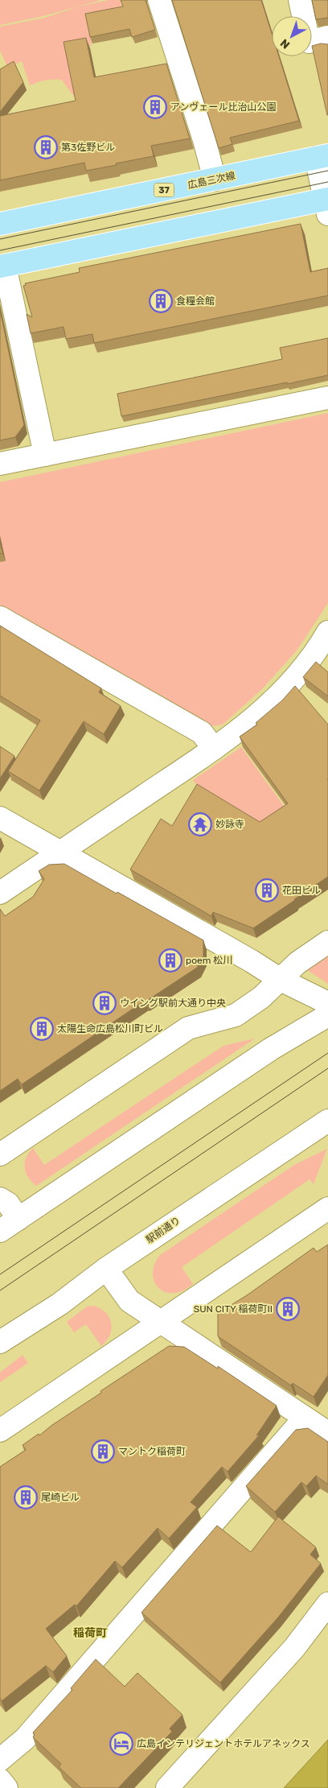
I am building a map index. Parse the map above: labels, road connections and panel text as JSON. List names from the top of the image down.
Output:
{
  "streets": {
    "main road": ["広島三次線", "37"],
    "street": ["駅前通り"]
  },
  "districts": ["稲荷町"],
  "places": {
    "building": [
      "アンヴェール比治山公園",
      "第3佐野ビル",
      "食糧会館",
      "花田ビル",
      "poem 松川",
      "ウイング駅前大通り中央",
      "太陽生命広島松川町ビル",
      "SUN CITY 稲荷町II",
      "マントク稲荷町",
      "尾崎ビル"
    ],
    "temple": ["妙詠寺"],
    "hotel": ["広島インテリジェントホテルアネックス"]
  },
  "north": "bottom left"
}
